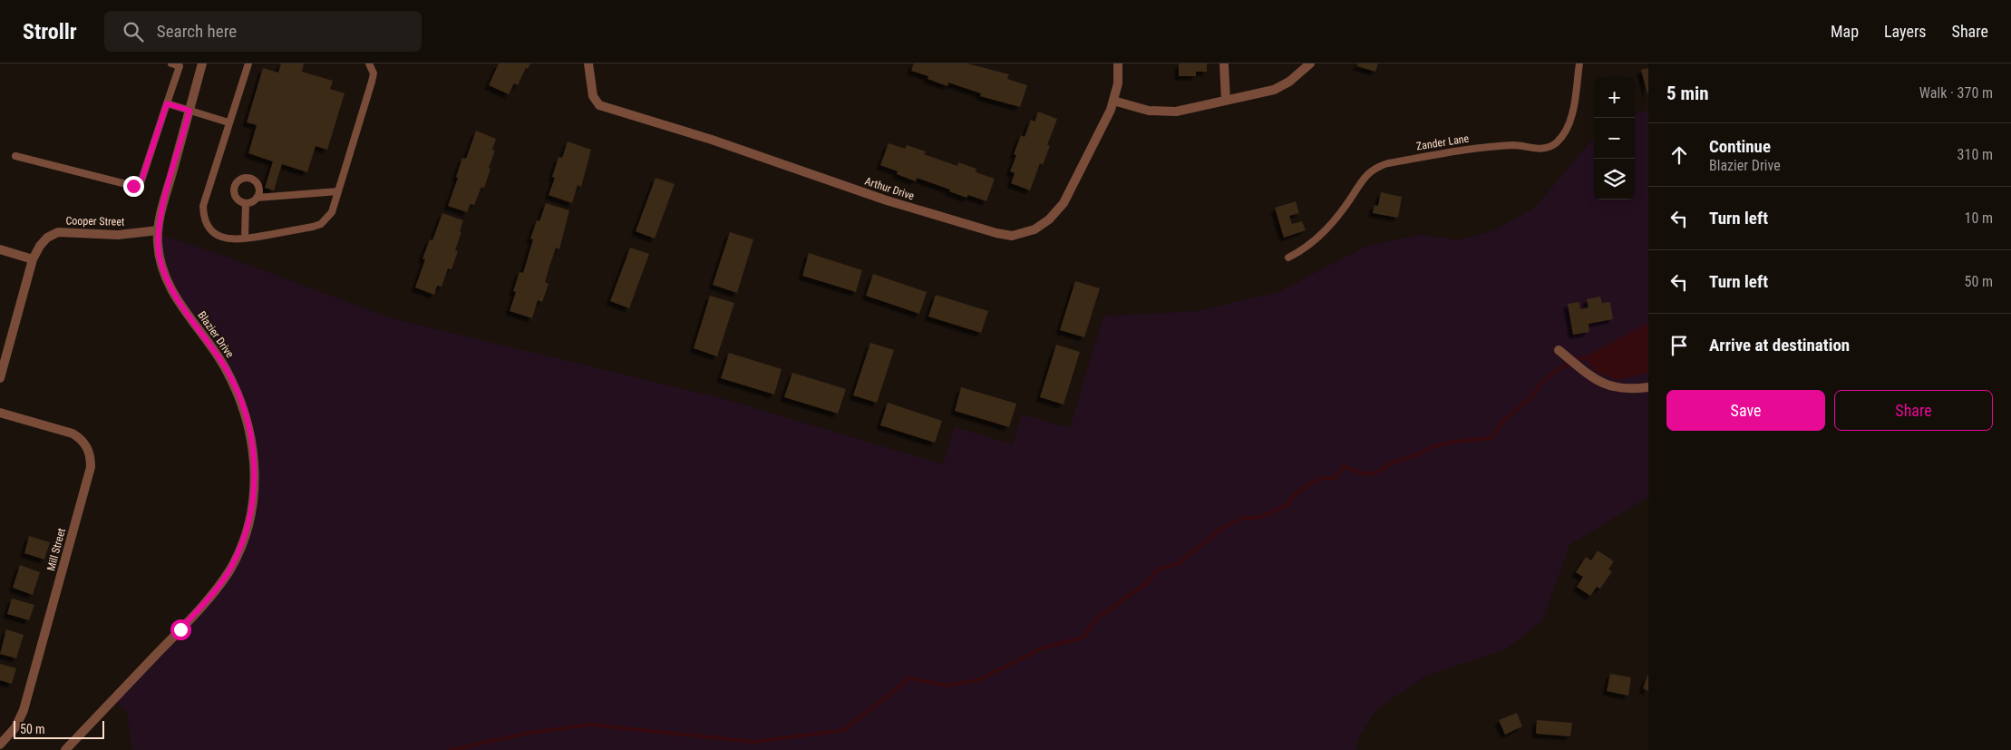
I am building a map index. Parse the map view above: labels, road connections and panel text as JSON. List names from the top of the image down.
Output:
{
  "streets": {
    "street": [
      "Arthur Drive",
      "Cooper Street",
      "Blazier Drive",
      "Mill Street"
    ],
    "lane": ["Zander Lane"]
  },
  "crossings": [
    ["Cooper Street", "Blazier Drive"]
  ],
  "scale_bar": "50 m",
  "page": {
    "header": "Strollr",
    "search": "Search here",
    "nav": ["Map", "Layers", "Share"],
    "heading": ["5 min", "Walk · 370 m"],
    "map_buttons": ["+", "−"],
    "list": [
      ["Continue", "Blazier Drive", "310 m"],
      ["Turn left", "10 m"],
      ["Turn left", "50 m"],
      "Arrive at destination"
    ],
    "buttons": ["Save", "Share"],
    "scale": "50 m"
  }
}
